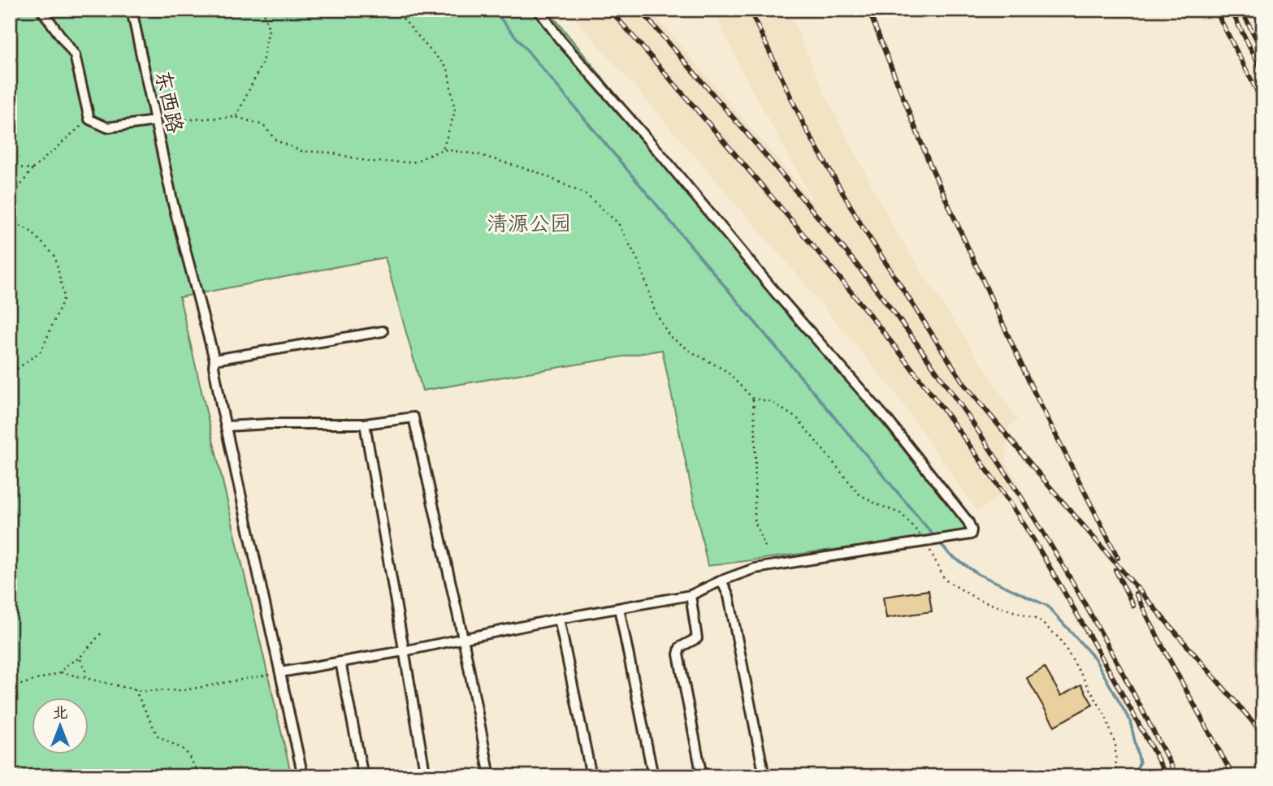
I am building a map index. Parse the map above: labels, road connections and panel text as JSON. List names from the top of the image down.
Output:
{
  "streets": {
    "street": ["东西路"]
  },
  "parks": ["清源公园"],
  "north": "top"
}
